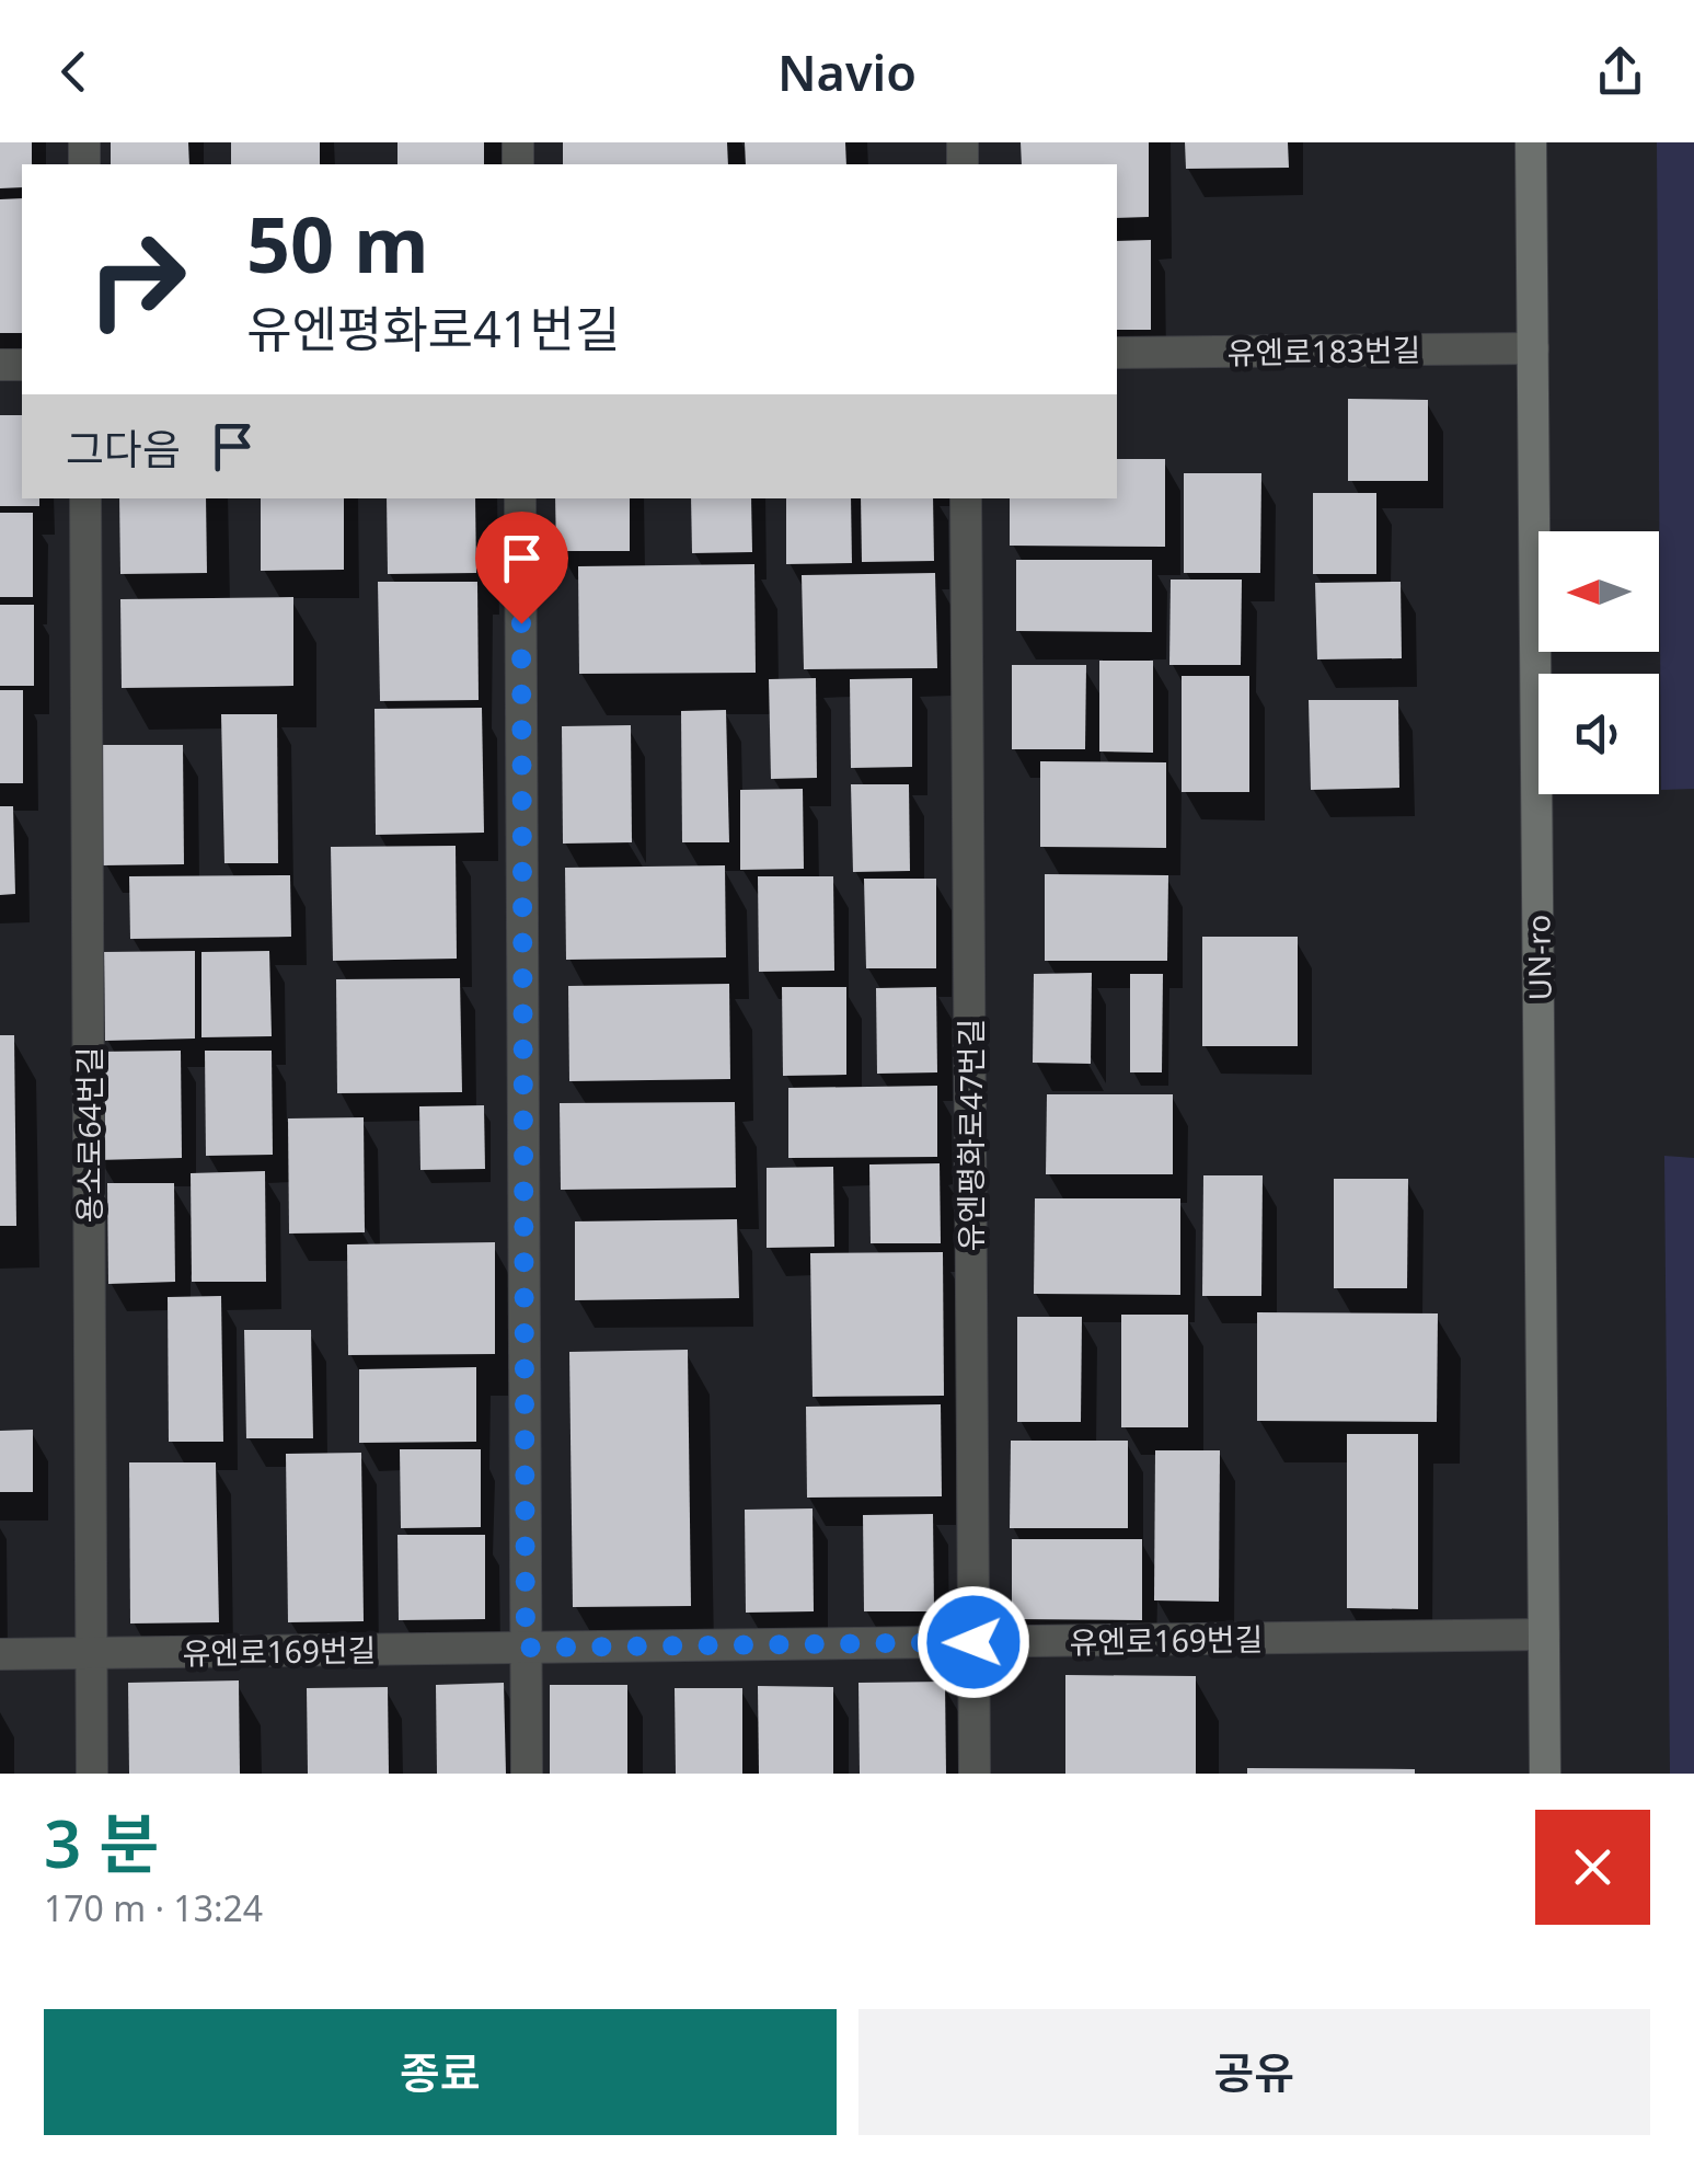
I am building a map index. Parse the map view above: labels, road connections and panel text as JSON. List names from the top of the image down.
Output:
{
  "streets": {
    "main road": ["UN-ro"],
    "street": [
      "유엔로183번길",
      "용소로64번길",
      "유엔평화로47번길",
      "유엔로169번길"
    ]
  },
  "crossings": [
    ["유엔로183번길", "UN-ro"],
    ["UN-ro", "유엔로169번길"],
    ["용소로64번길", "유엔로169번길"],
    ["유엔평화로47번길", "유엔로169번길"]
  ],
  "north": "left",
  "page": {
    "header": "Navio",
    "turn": ["50 m", "유엔평화로41번길"],
    "then": "그다음",
    "heading": ["3 분", "170 m · 13:24"],
    "buttons": ["종료", "공유"]
  }
}
